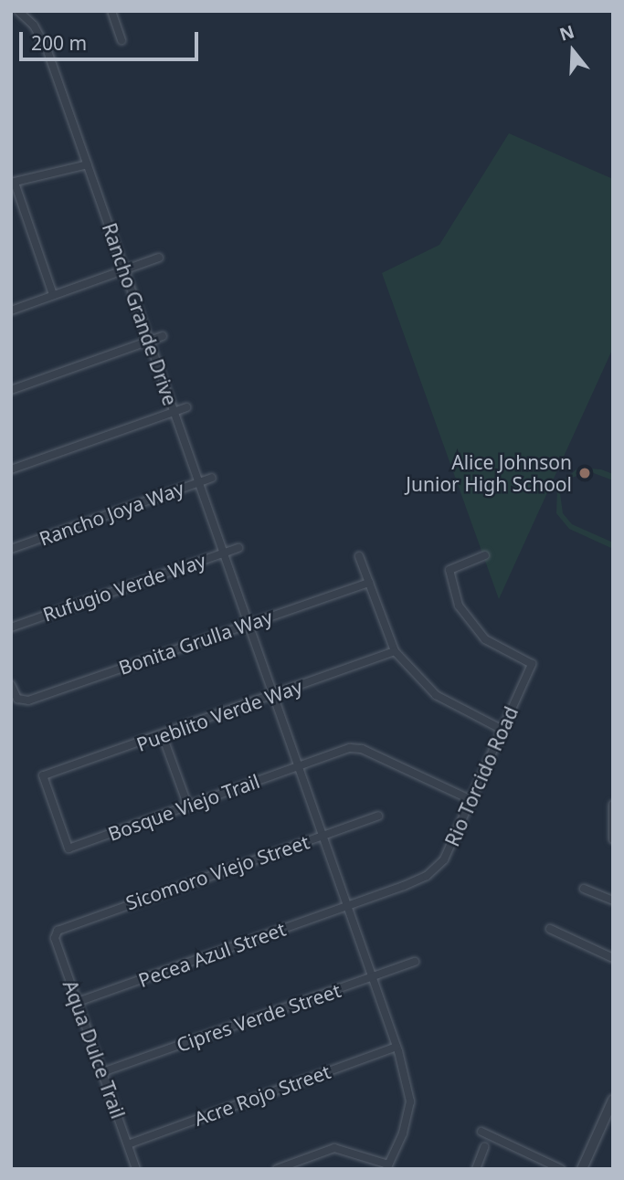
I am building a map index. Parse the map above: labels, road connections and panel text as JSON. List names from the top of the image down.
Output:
{
  "streets": {
    "street": [
      "Rancho Grande Drive",
      "Rancho Joya Way",
      "Rufugio Verde Way",
      "Bonita Grulla Way",
      "Pueblito Verde Way",
      "Rio Torcido Road",
      "Bosque Viejo Trail",
      "Sicomoro Viejo Street",
      "Pecea Azul Street",
      "Cipres Verde Street",
      "Aqua Dulce Trail",
      "Acre Rojo Street"
    ]
  },
  "crossings": [
    ["Rancho Grande Drive", "Rancho Joya Way"],
    ["Rancho Grande Drive", "Rufugio Verde Way"],
    ["Rancho Grande Drive", "Bonita Grulla Way"],
    ["Rancho Grande Drive", "Pueblito Verde Way"],
    ["Rancho Grande Drive", "Rio Torcido Road"],
    ["Rancho Grande Drive", "Bosque Viejo Trail"],
    ["Rancho Grande Drive", "Sicomoro Viejo Street"],
    ["Rancho Grande Drive", "Pecea Azul Street"],
    ["Rancho Grande Drive", "Cipres Verde Street"],
    ["Rancho Grande Drive", "Acre Rojo Street"],
    ["Pueblito Verde Way", "Bosque Viejo Trail"],
    ["Rio Torcido Road", "Bosque Viejo Trail"],
    ["Rio Torcido Road", "Pecea Azul Street"],
    ["Sicomoro Viejo Street", "Aqua Dulce Trail"],
    ["Pecea Azul Street", "Aqua Dulce Trail"],
    ["Cipres Verde Street", "Aqua Dulce Trail"],
    ["Aqua Dulce Trail", "Acre Rojo Street"]
  ],
  "places": ["Alice Johnson Junior High School"],
  "scale_bar": "200 m",
  "north": "top"
}
